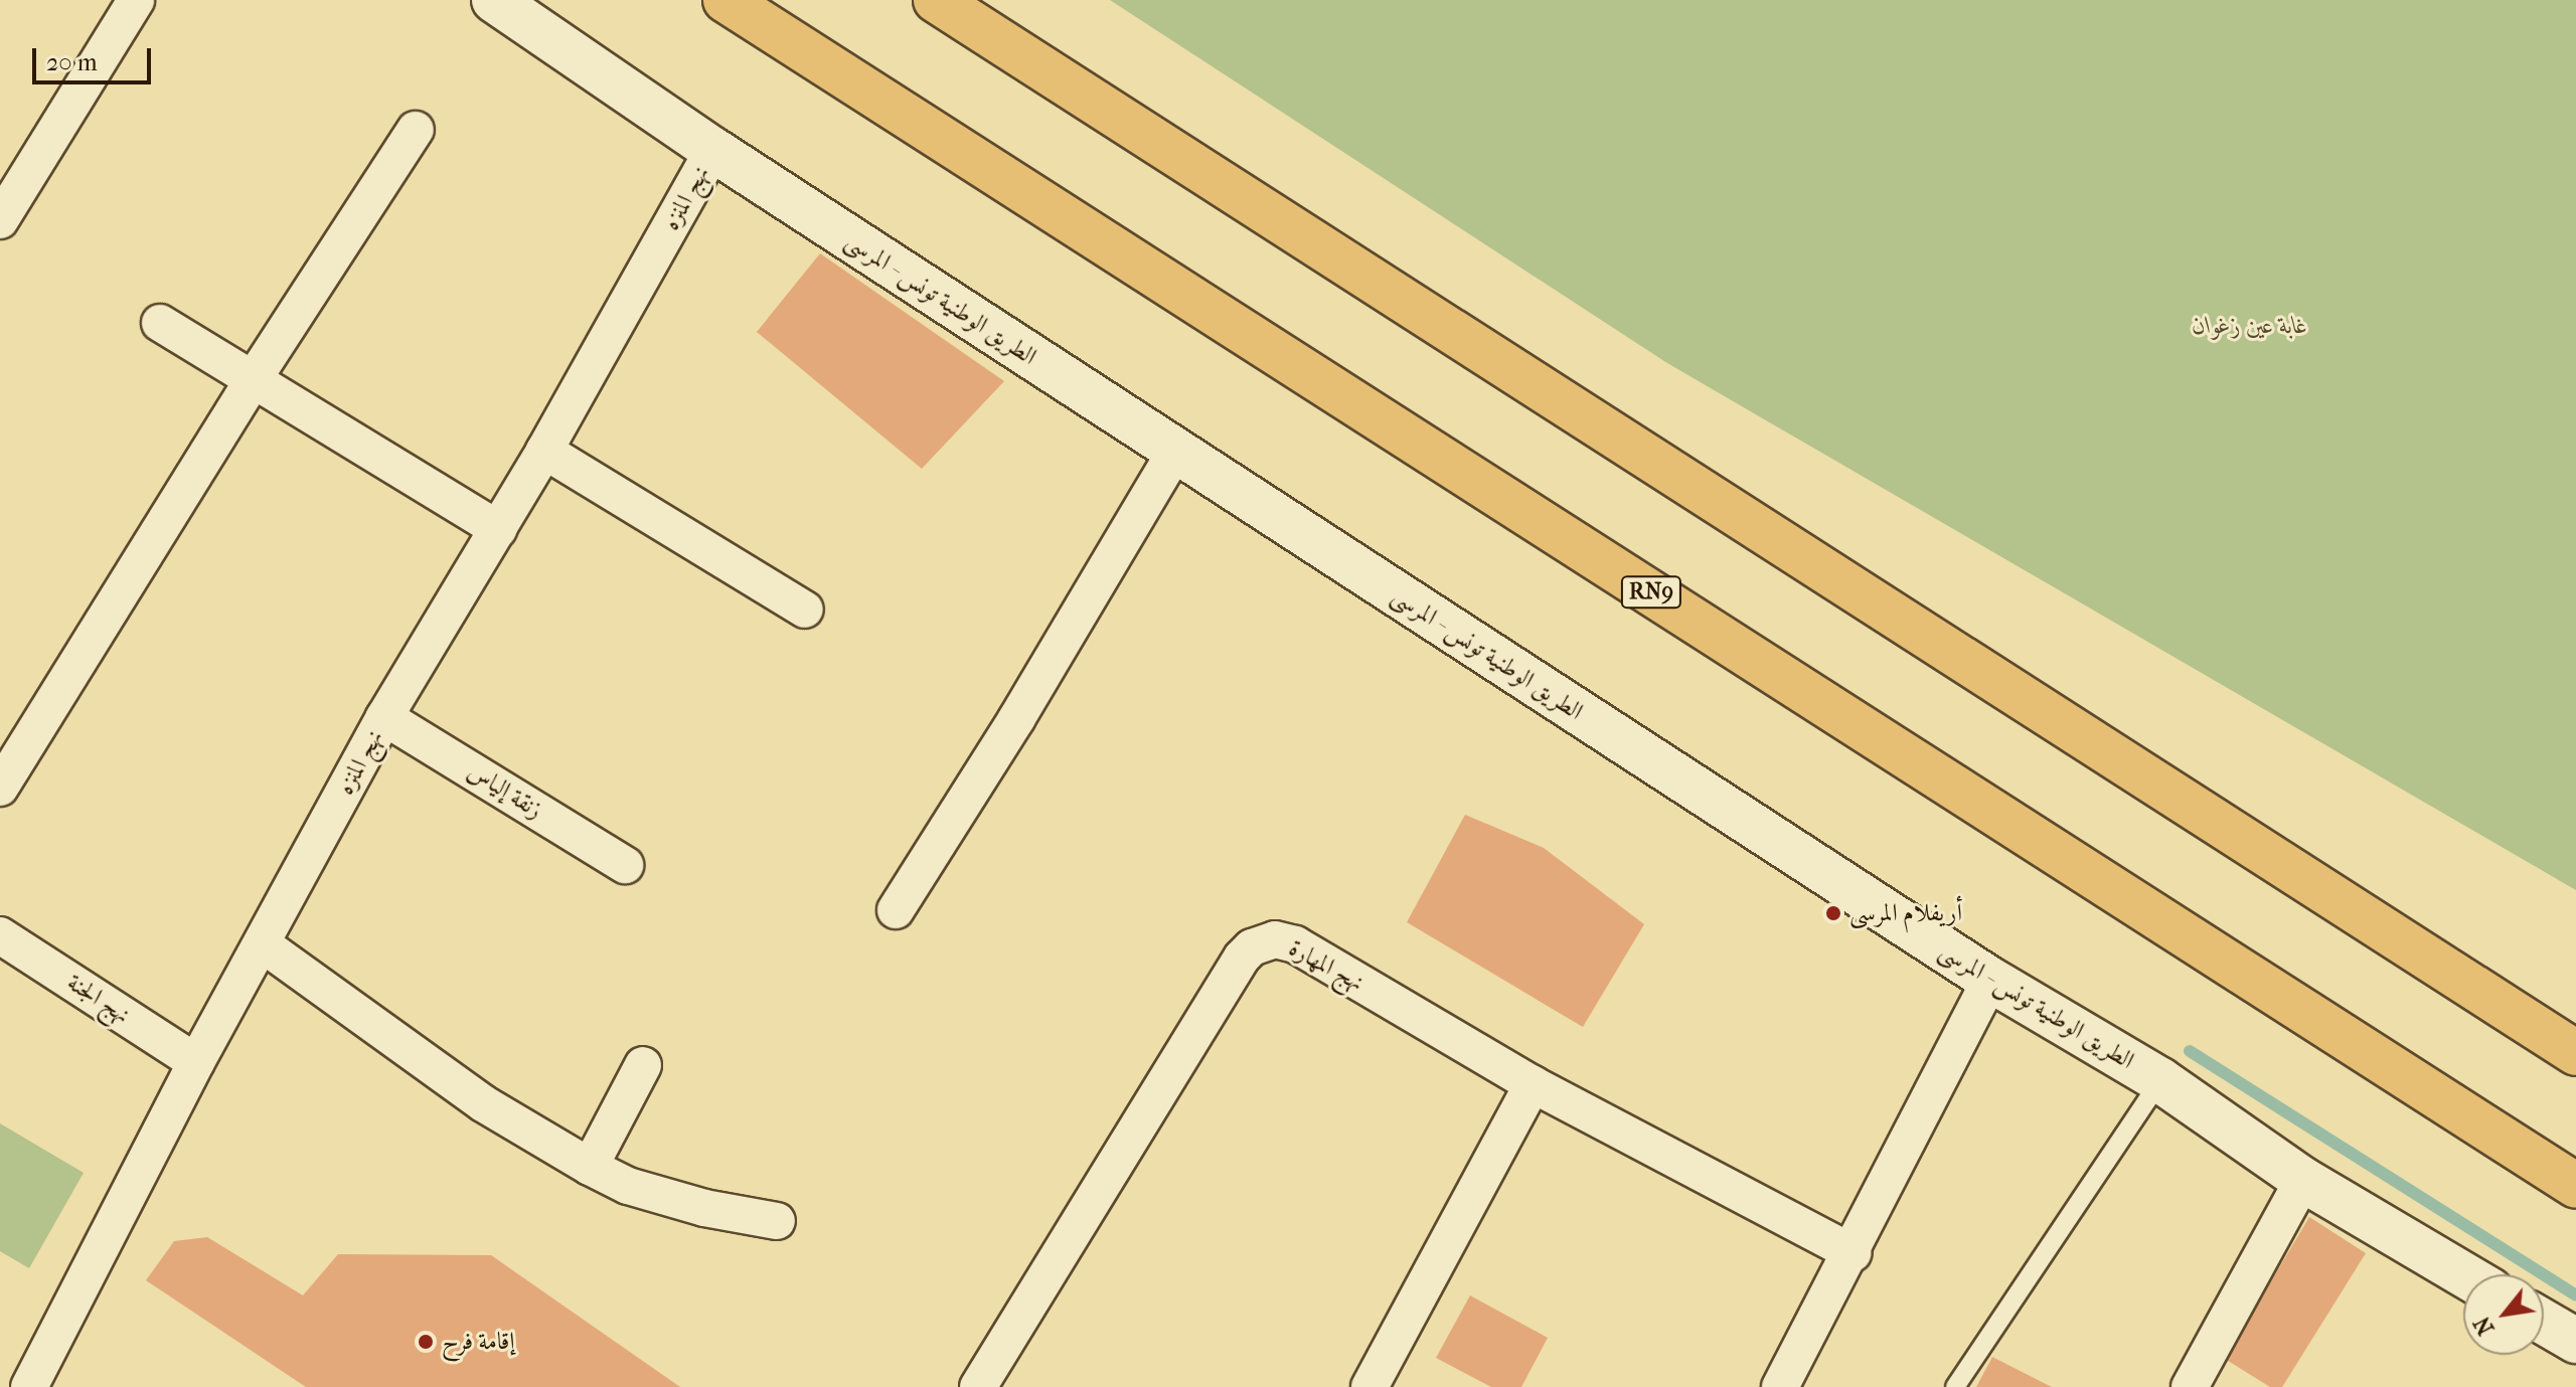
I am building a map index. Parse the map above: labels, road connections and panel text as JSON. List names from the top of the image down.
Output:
{
  "streets": {
    "highway": ["RN9"],
    "street": [
      "نهج المنزه",
      "الطريق الوطنية تونس - المرسى",
      "زنقة إلياس",
      "نهج المهارة",
      "نهج الجنة"
    ]
  },
  "crossings": [
    ["نهج المنزه", "الطريق الوطنية تونس - المرسى"],
    ["نهج المنزه", "زنقة إلياس"],
    ["نهج المنزه", "نهج الجنة"]
  ],
  "parks": ["غابة عين زغوان"],
  "places": ["أريفلام المرسى", "إقامة فرح"],
  "scale_bar": "20 m",
  "north": "bottom left"
}
